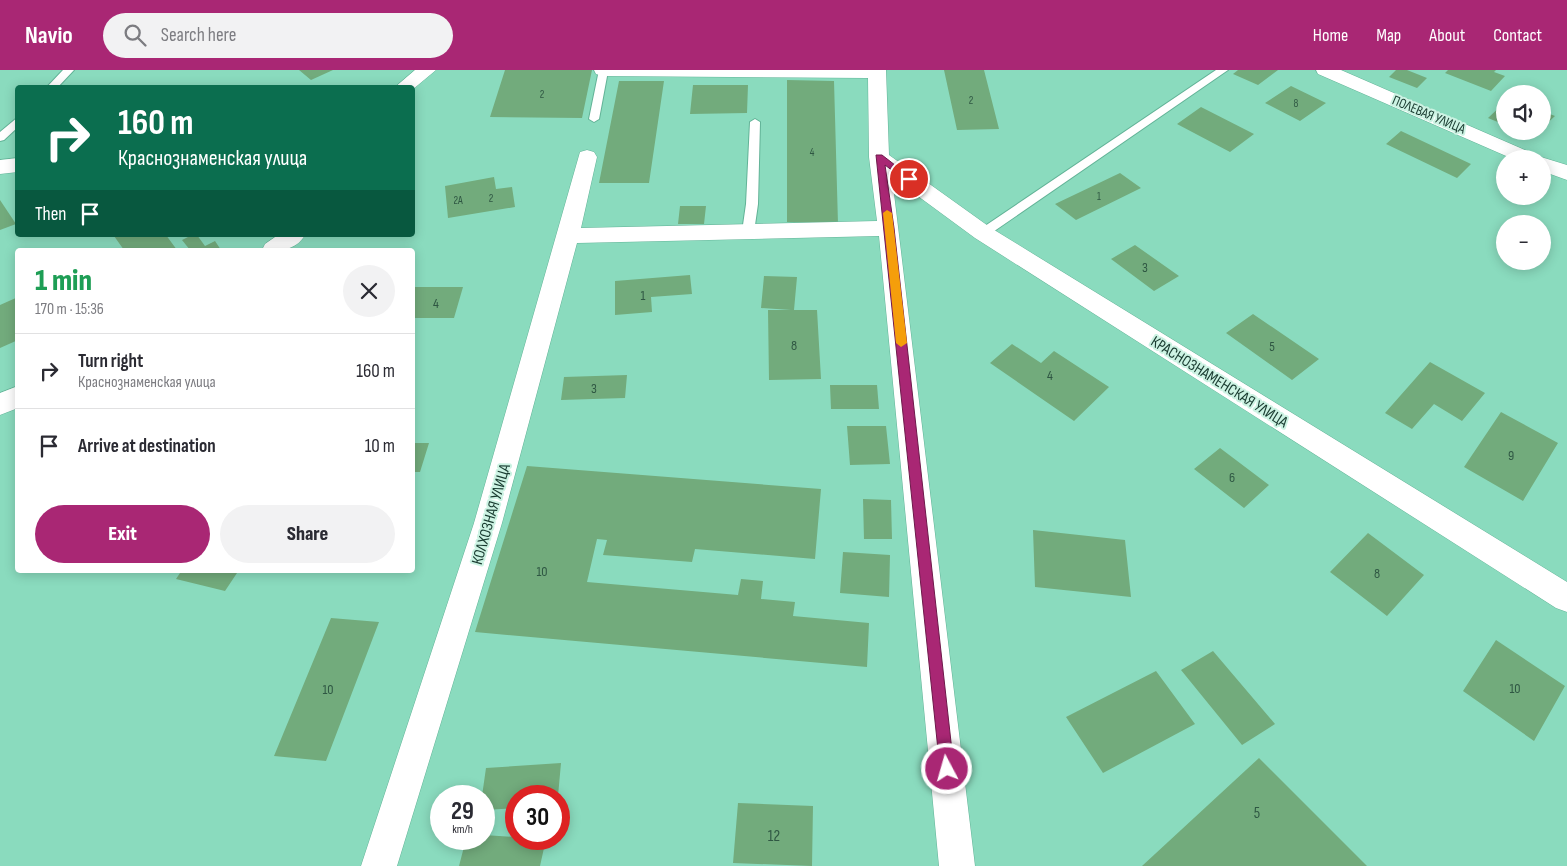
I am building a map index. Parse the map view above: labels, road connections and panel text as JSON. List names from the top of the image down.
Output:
{
  "streets": {
    "street": ["ПОЛЕВАЯ УЛИЦА", "КРАСНОЗНАМЕНСКАЯ УЛИЦА", "КОЛХОЗНАЯ УЛИЦА"]
  },
  "house_numbers": [
    "2",
    "2",
    "8",
    "4",
    "1",
    "2",
    "2А",
    "3",
    "1",
    "4",
    "8",
    "5",
    "4",
    "3",
    "9",
    "6",
    "10",
    "8",
    "10",
    "10",
    "5",
    "12"
  ],
  "page": {
    "header": "Navio",
    "search": "Search here",
    "nav": [
      "Home",
      "Map",
      "About",
      "Contact"
    ],
    "map_buttons": ["+", "−"],
    "turn": ["160 m", "Краснознаменская улица"],
    "then": "Then",
    "heading": ["1 min", "170 m · 15:36"],
    "list": [
      {
        "name": "Turn right",
        "note": "Краснознаменская улица",
        "value": "160 m"
      },
      {
        "name": "Arrive at destination",
        "value": "10 m"
      }
    ],
    "buttons": ["Exit", "Share"],
    "speed": "29 km/h",
    "limit": "30"
  }
}
